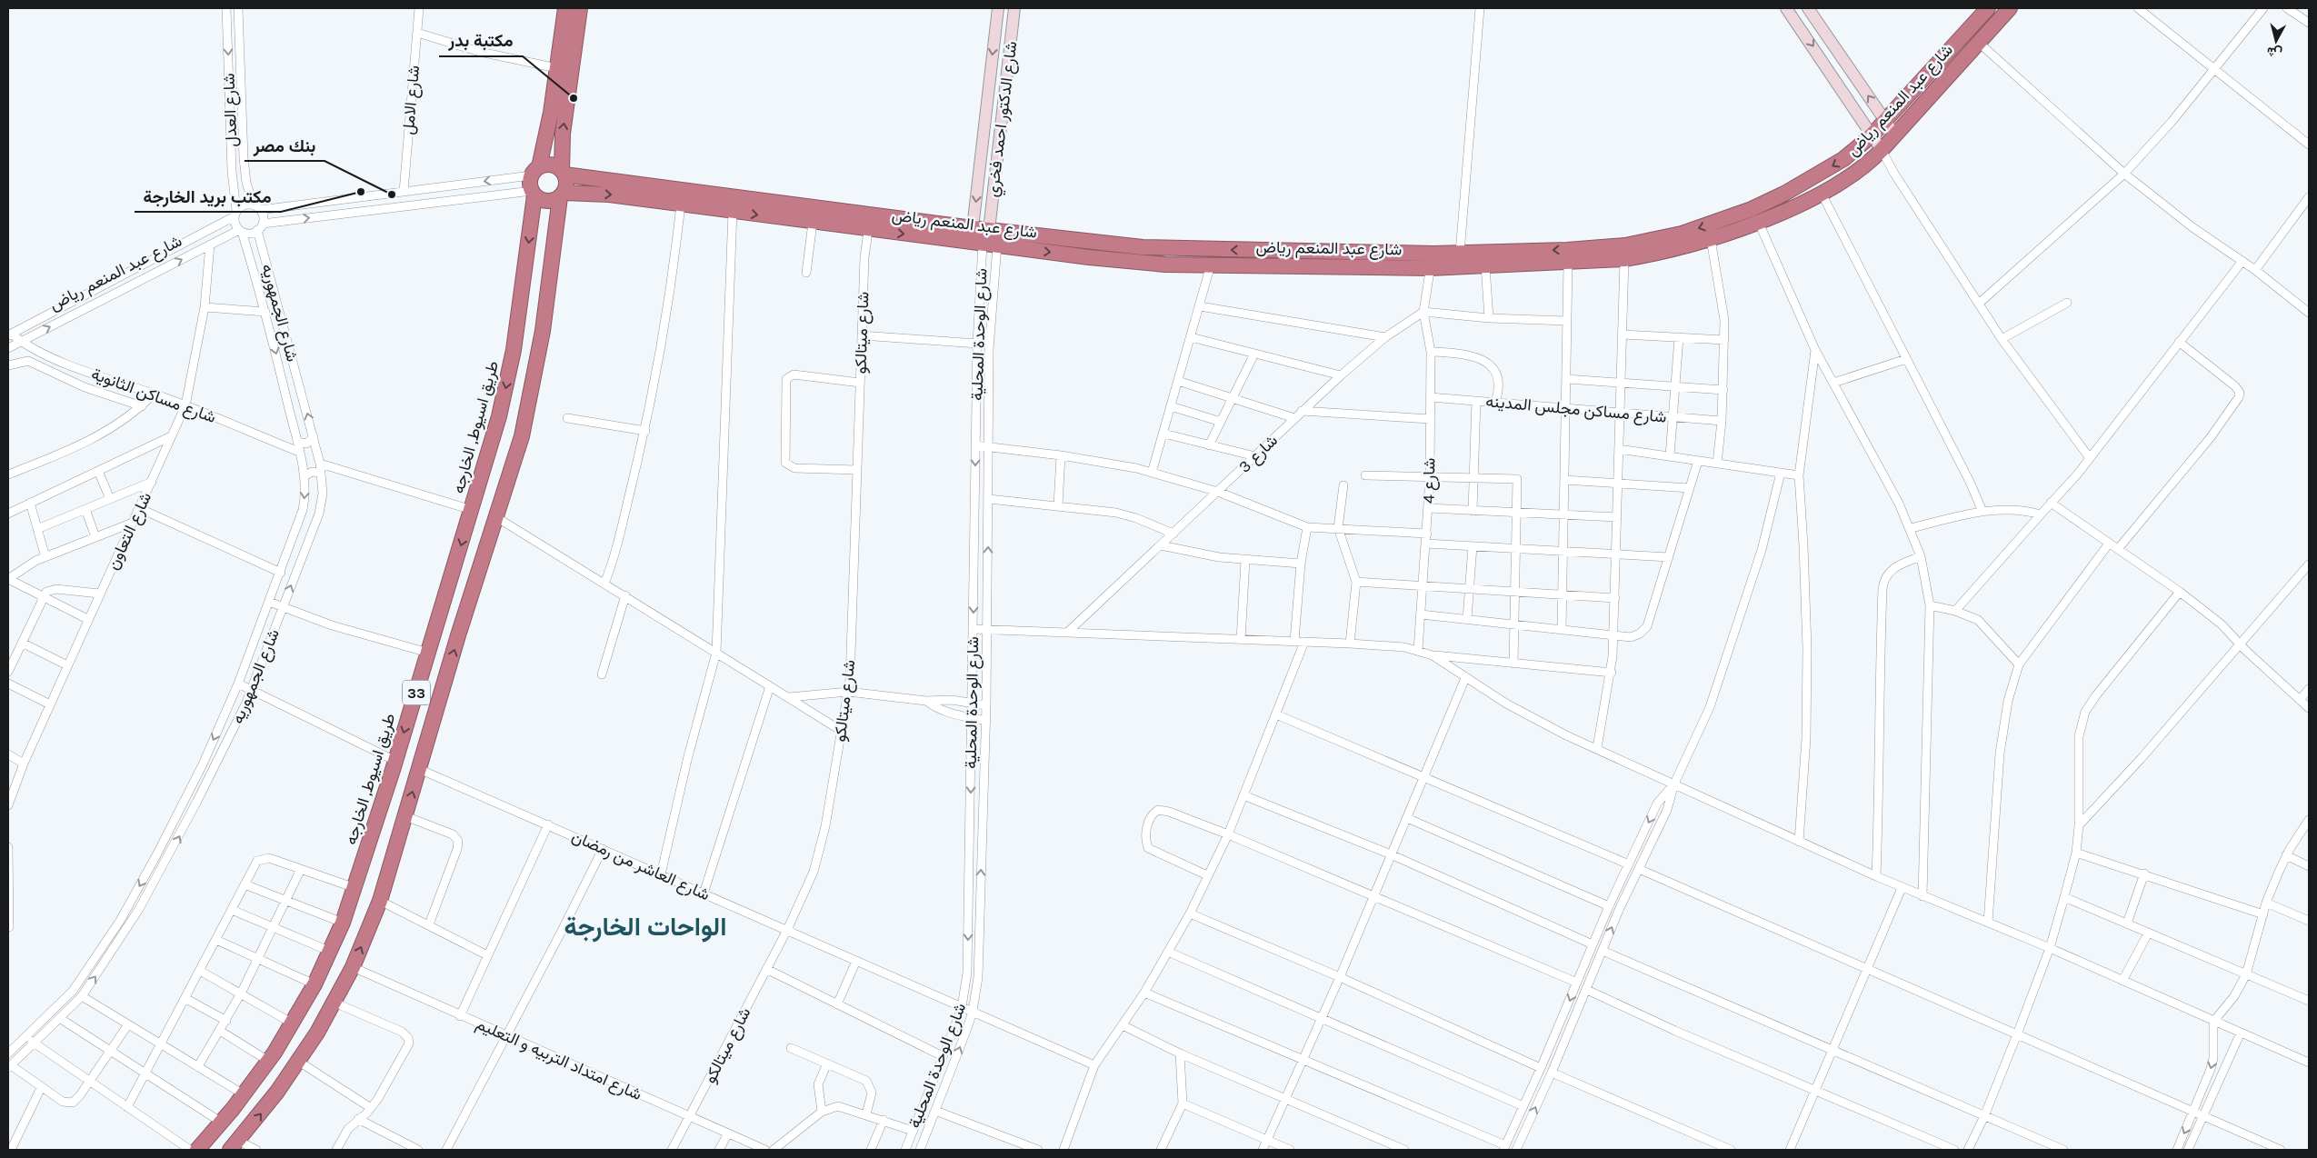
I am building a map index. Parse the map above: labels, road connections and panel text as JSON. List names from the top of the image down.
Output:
{
  "streets": {
    "highway": ["شارع عبد المنعم رياض", "طريق اسيوط, الخارجه", "33"],
    "street": [
      "شارع الامل",
      "شارع العدل",
      "شارع الدكتور احمد فخري",
      "شارع الجمهوريه",
      "شارع ميتالكو",
      "شارع الوحدة المحلية",
      "شارع مساكن الثانوية",
      "شارع مساكن مجلس المدينه",
      "شارع 3",
      "شارع 4",
      "شارع التعاون",
      "شارع العاشر من رمضان",
      "شارع امتداد التربيه و التعليم"
    ]
  },
  "crossings": [
    ["شارع عبد المنعم رياض", "شارع العدل"],
    ["شارع عبد المنعم رياض", "شارع الدكتور احمد فخري"],
    ["شارع عبد المنعم رياض", "شارع الجمهوريه"],
    ["شارع عبد المنعم رياض", "شارع ميتالكو"],
    ["شارع عبد المنعم رياض", "شارع الوحدة المحلية"],
    ["شارع عبد المنعم رياض", "شارع مساكن الثانوية"],
    ["شارع عبد المنعم رياض", "طريق اسيوط, الخارجه"],
    ["شارع عبد المنعم رياض", "شارع التعاون"],
    ["شارع عبد المنعم رياض", "33"],
    ["شارع العدل", "شارع الجمهوريه"],
    ["شارع الجمهوريه", "شارع مساكن الثانوية"],
    ["شارع ميتالكو", "شارع العاشر من رمضان"],
    ["شارع ميتالكو", "شارع امتداد التربيه و التعليم"],
    ["شارع الوحدة المحلية", "شارع العاشر من رمضان"],
    ["شارع مساكن الثانوية", "شارع التعاون"],
    ["شارع مساكن مجلس المدينه", "شارع 4"],
    ["طريق اسيوط, الخارجه", "33"],
    ["شارع 3", "شارع 4"],
    ["33", "شارع العاشر من رمضان"],
    ["33", "شارع امتداد التربيه و التعليم"]
  ],
  "districts": ["الواحات الخارجة"],
  "places": ["مكتبة بدر", "مكتب بريد الخارجة", "بنك مصر"],
  "north": "bottom"
}
